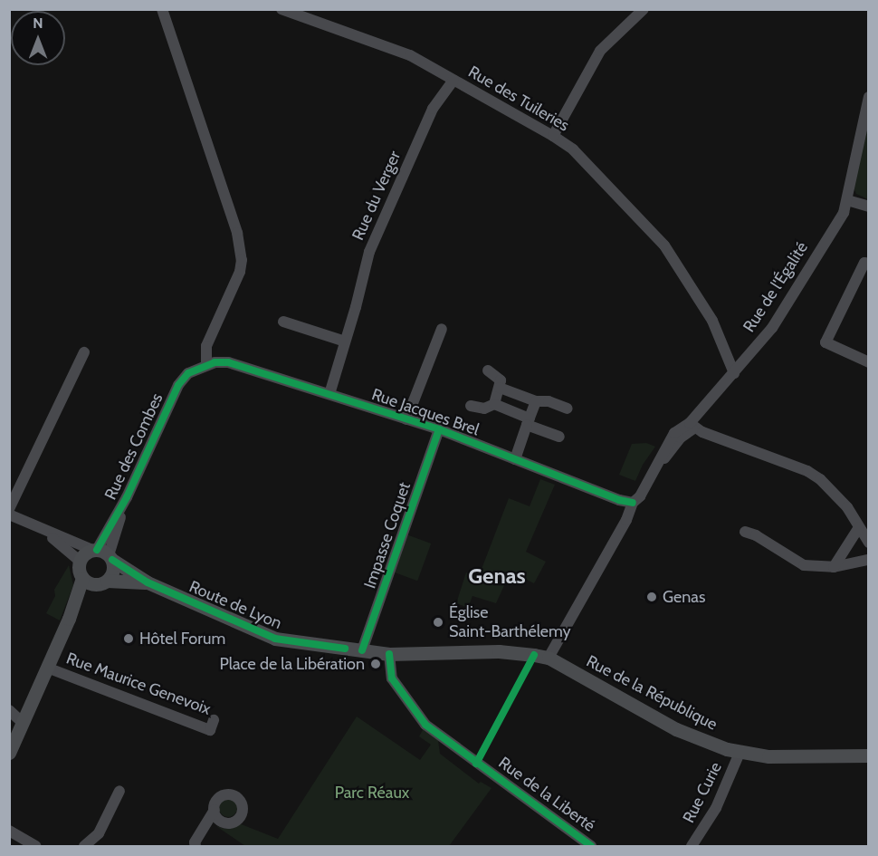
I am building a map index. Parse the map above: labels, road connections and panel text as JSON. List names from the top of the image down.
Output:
{
  "streets": {
    "main road": ["Route de Lyon", "Rue de la République"],
    "street": [
      "Rue des Tuileries",
      "Rue du Verger",
      "Rue de l'Égalité",
      "Rue Jacques Brel",
      "Rue des Combes",
      "Impasse Coquet",
      "Rue Maurice Genevoix",
      "Rue Curie",
      "Rue de la Liberté"
    ]
  },
  "crossings": [
    ["Rue des Tuileries", "Rue du Verger"],
    ["Rue des Tuileries", "Rue de l'Égalité"],
    ["Rue du Verger", "Rue Jacques Brel"],
    ["Rue de l'Égalité", "Rue Jacques Brel"],
    ["Rue de l'Égalité", "Rue de la République"],
    ["Rue Jacques Brel", "Rue des Combes"],
    ["Rue Jacques Brel", "Impasse Coquet"],
    ["Rue des Combes", "Route de Lyon"],
    ["Impasse Coquet", "Route de Lyon"],
    ["Route de Lyon", "Rue de la République"],
    ["Route de Lyon", "Rue de la Liberté"],
    ["Rue de la République", "Rue Curie"],
    ["Rue de la République", "Rue de la Liberté"]
  ],
  "districts": ["Genas"],
  "parks": ["Parc Réaux"],
  "places": [
    "Genas",
    "Église Saint-Barthélemy",
    "Hôtel Forum",
    "Place de la Libération"
  ],
  "north": "top"
}
